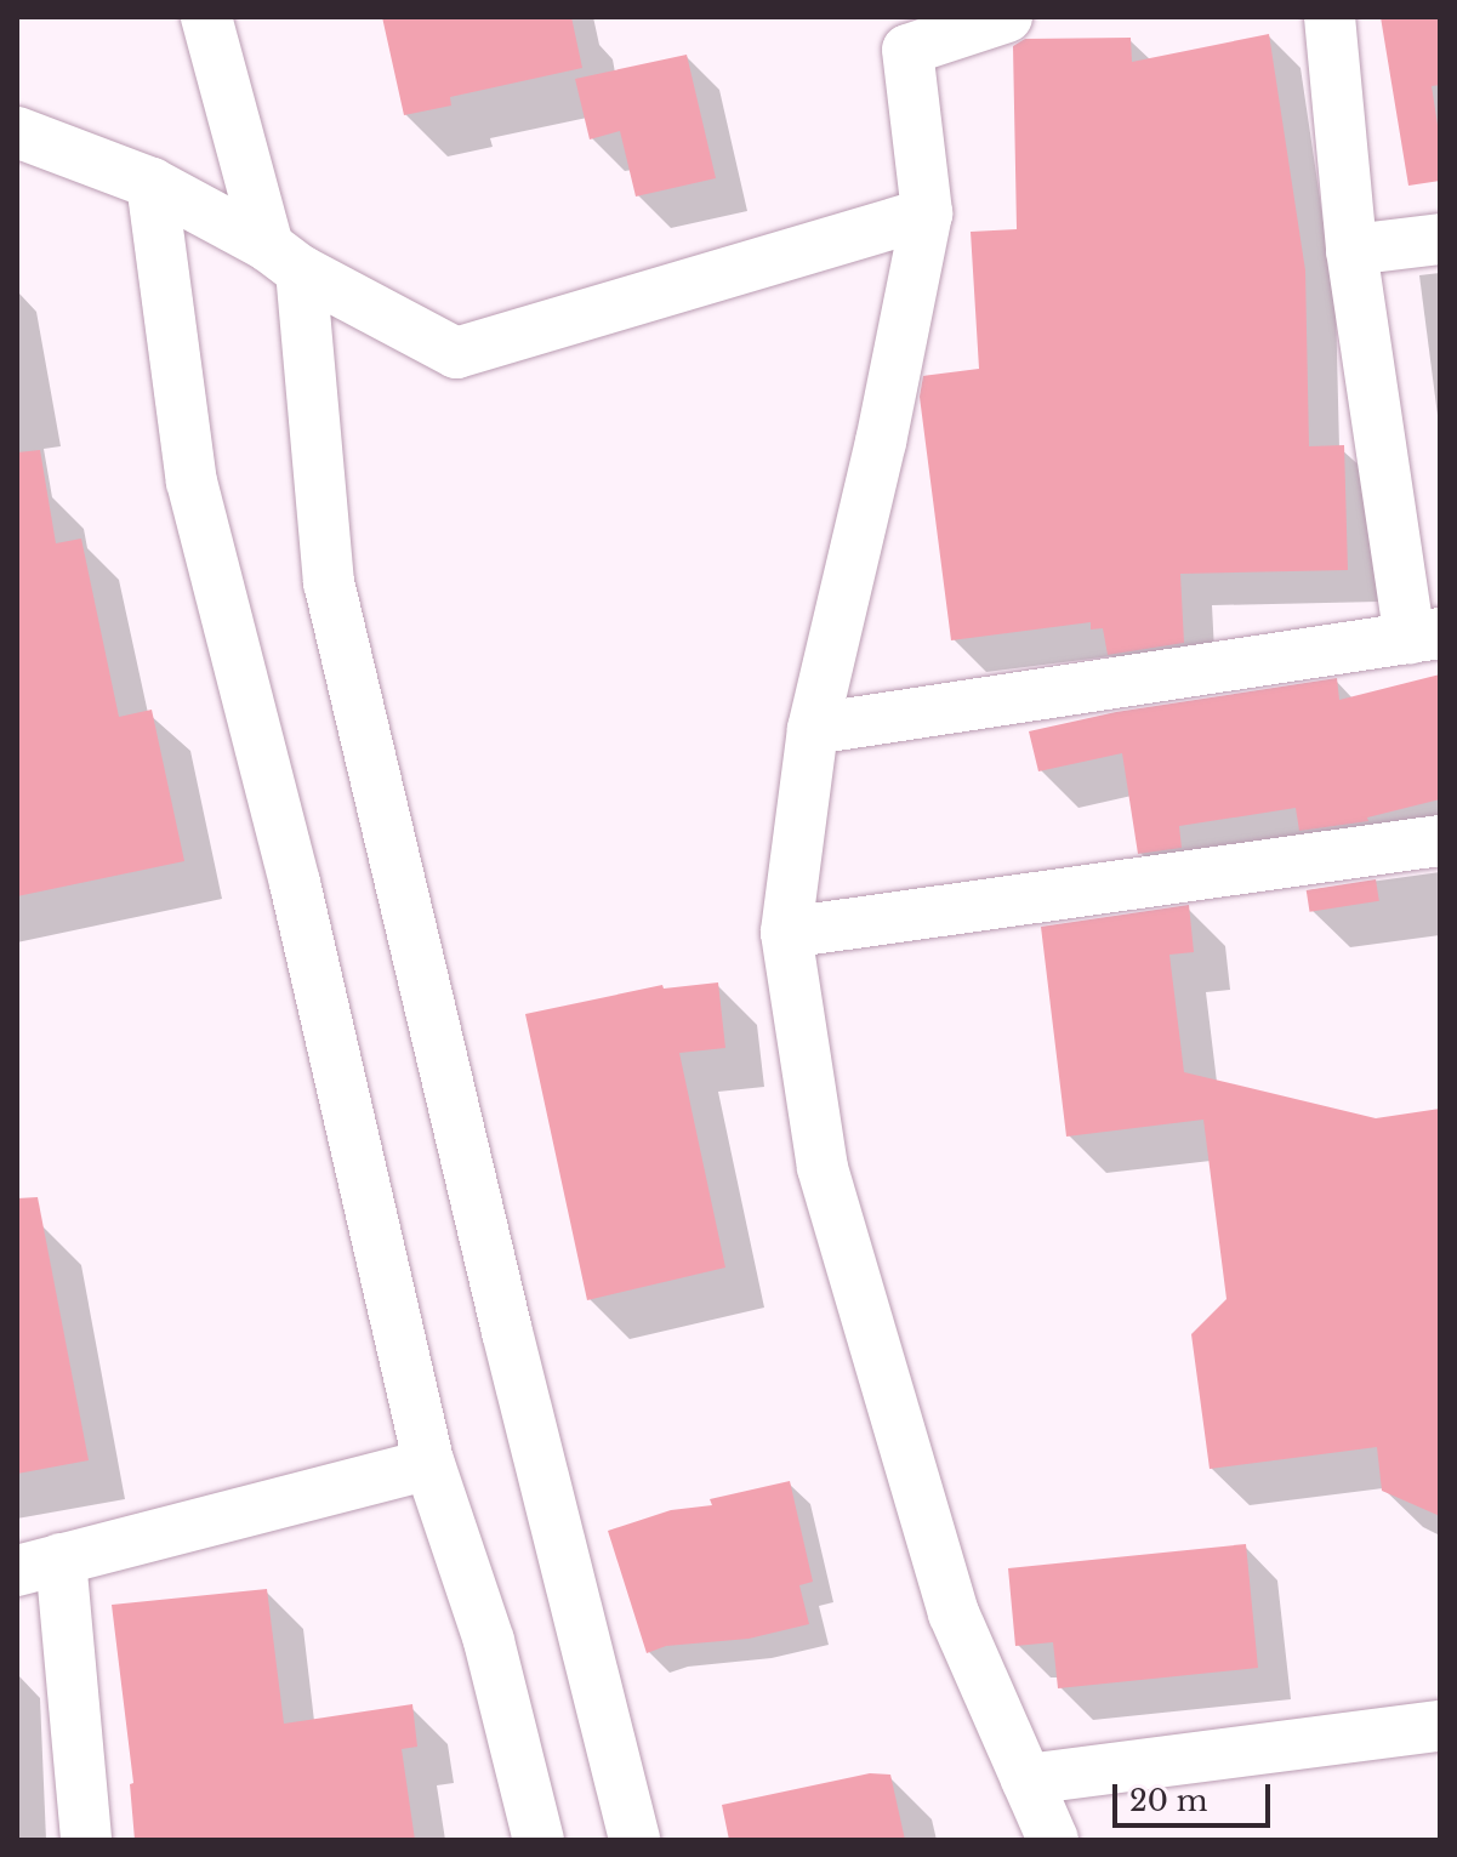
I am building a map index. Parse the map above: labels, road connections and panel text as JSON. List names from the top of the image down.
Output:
{
  "scale_bar": "20 m"
}
